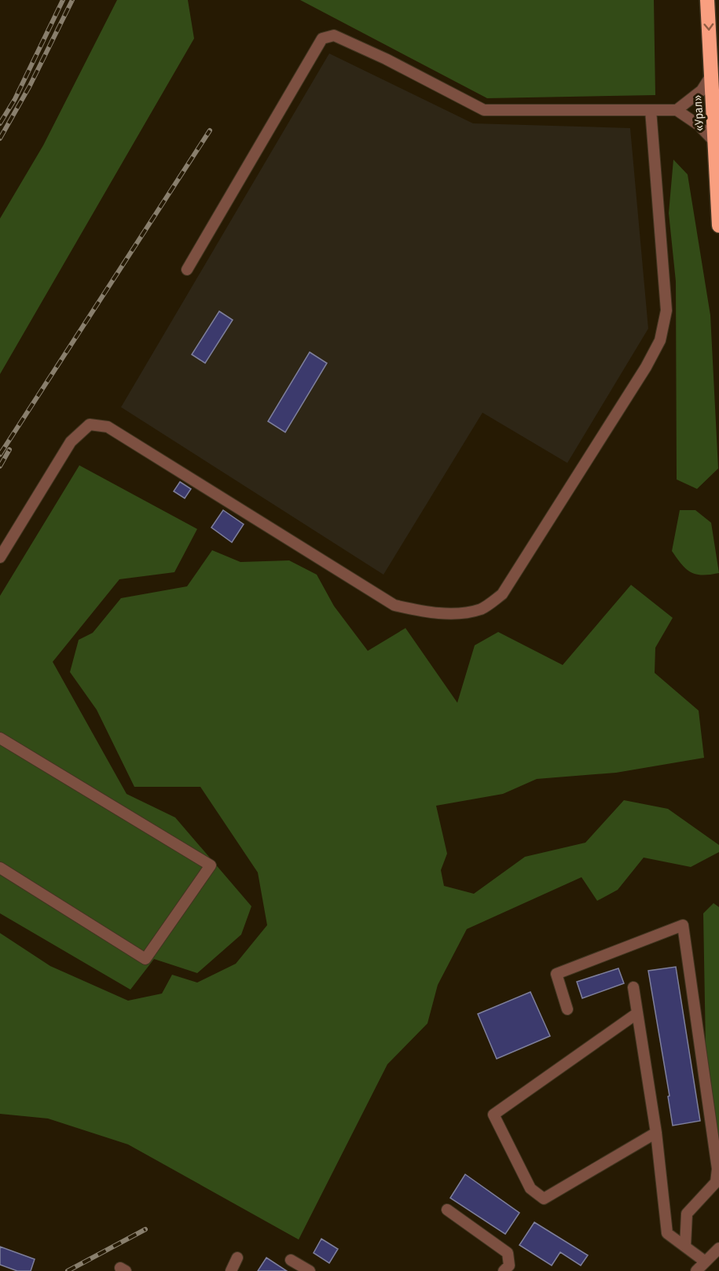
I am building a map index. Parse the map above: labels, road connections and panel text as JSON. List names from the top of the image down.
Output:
{
  "streets": {
    "highway": ["«Урал»"]
  }
}
